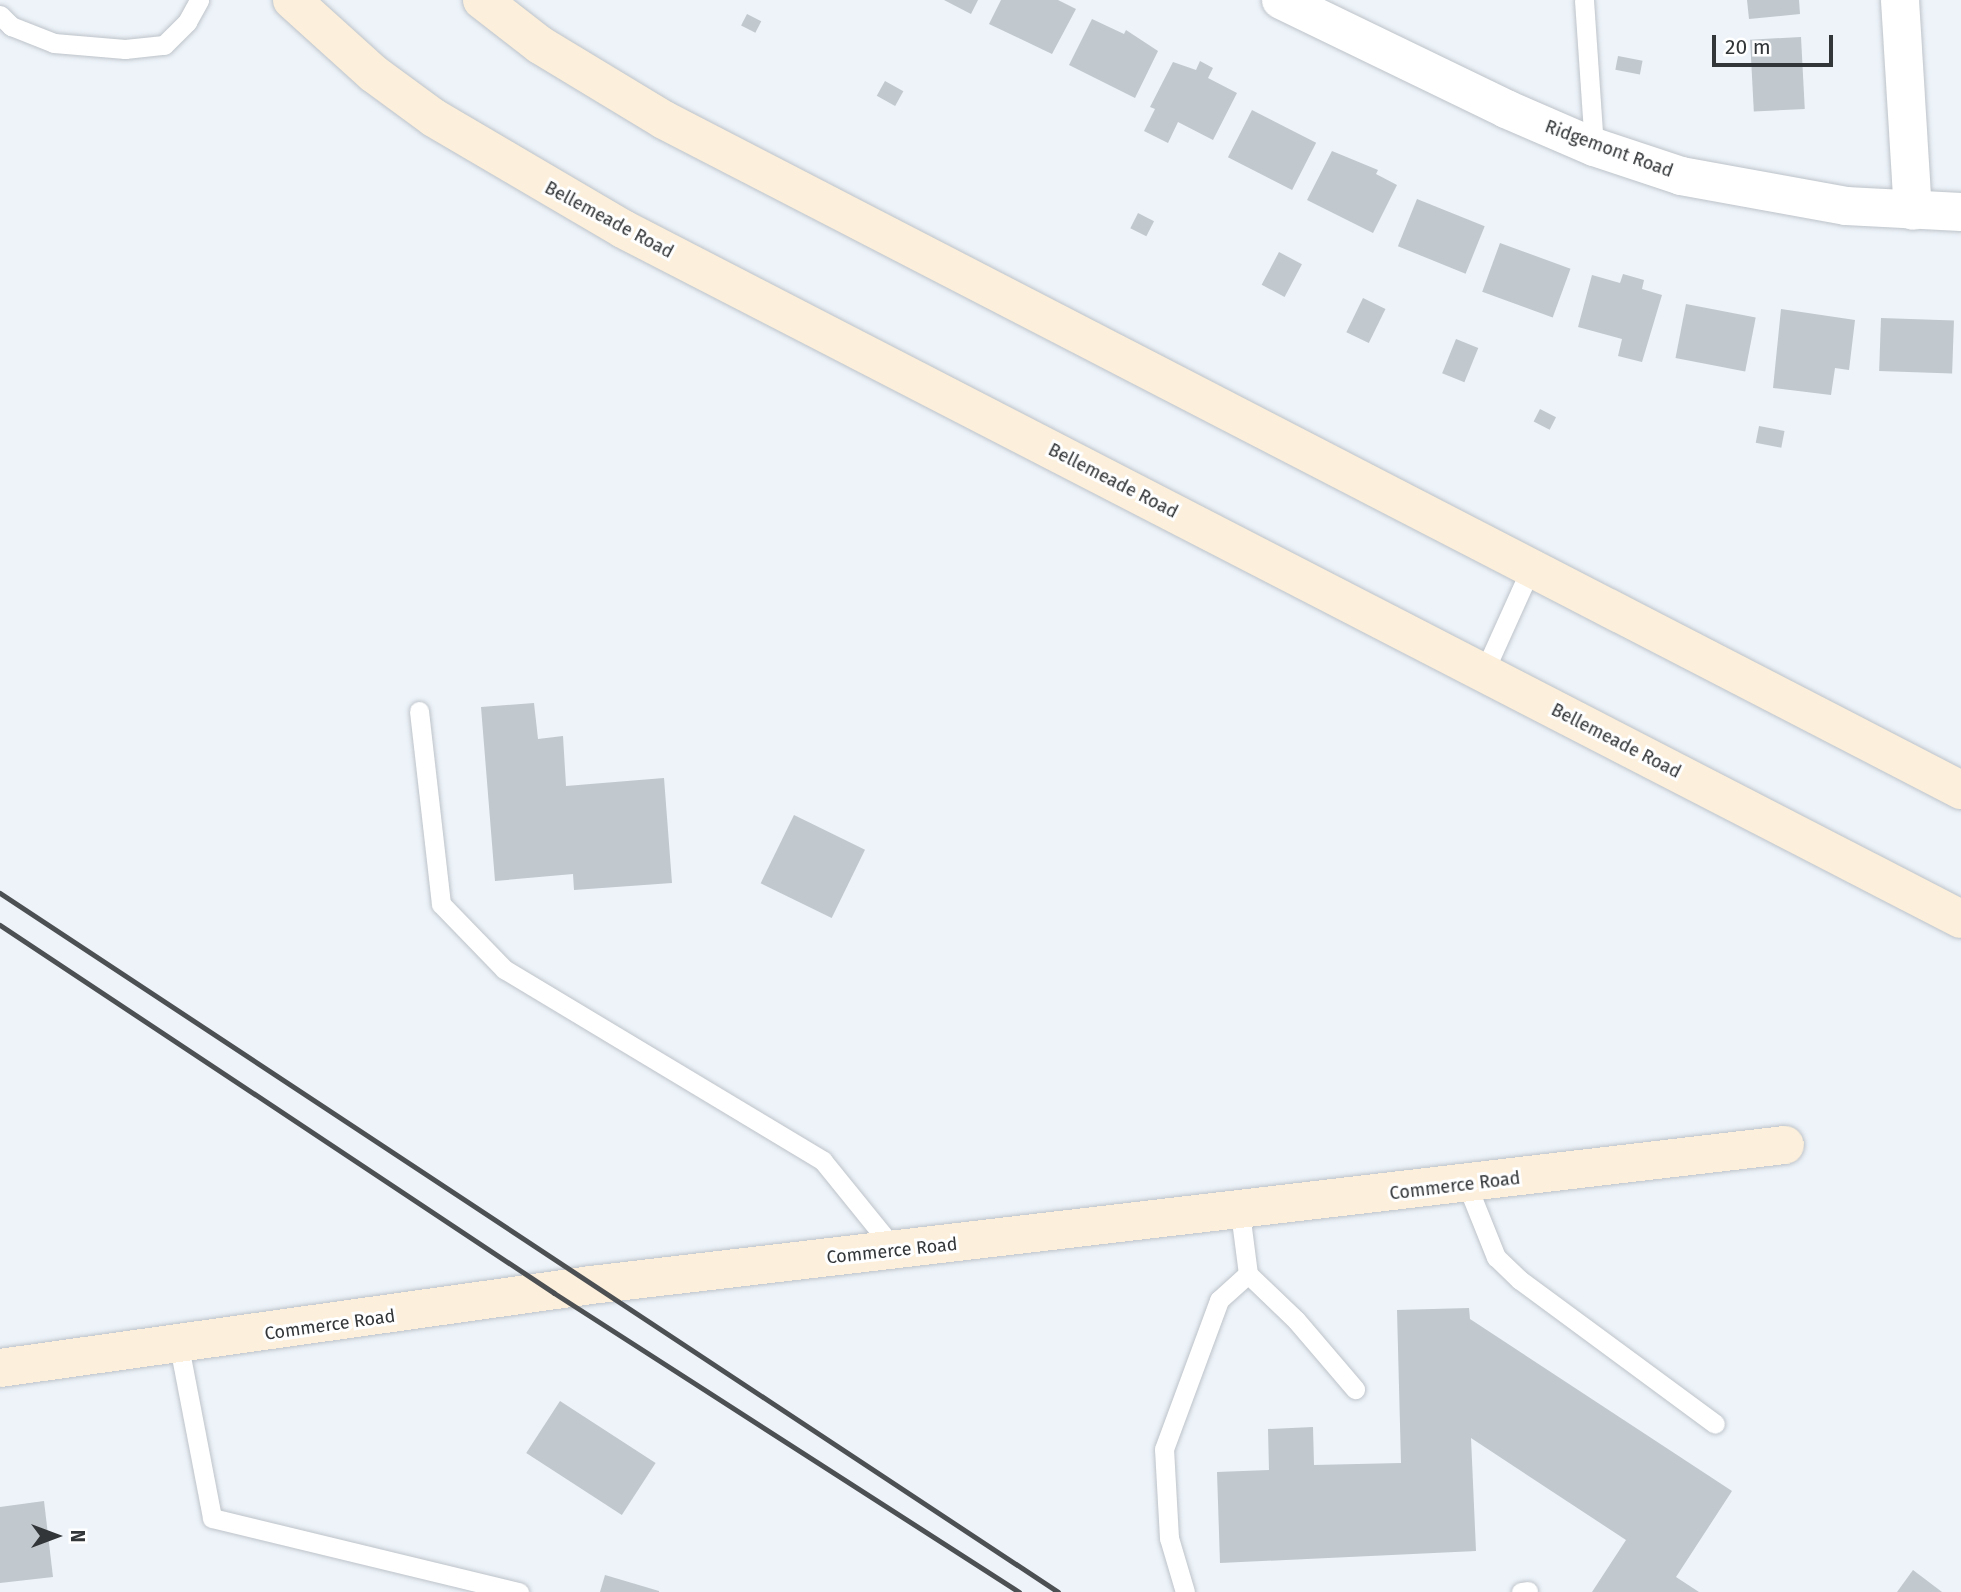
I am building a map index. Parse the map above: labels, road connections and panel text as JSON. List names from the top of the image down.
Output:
{
  "streets": {
    "main road": ["Bellemeade Road", "Commerce Road"],
    "street": ["Ridgemont Road"]
  },
  "scale_bar": "20 m",
  "north": "right"
}
